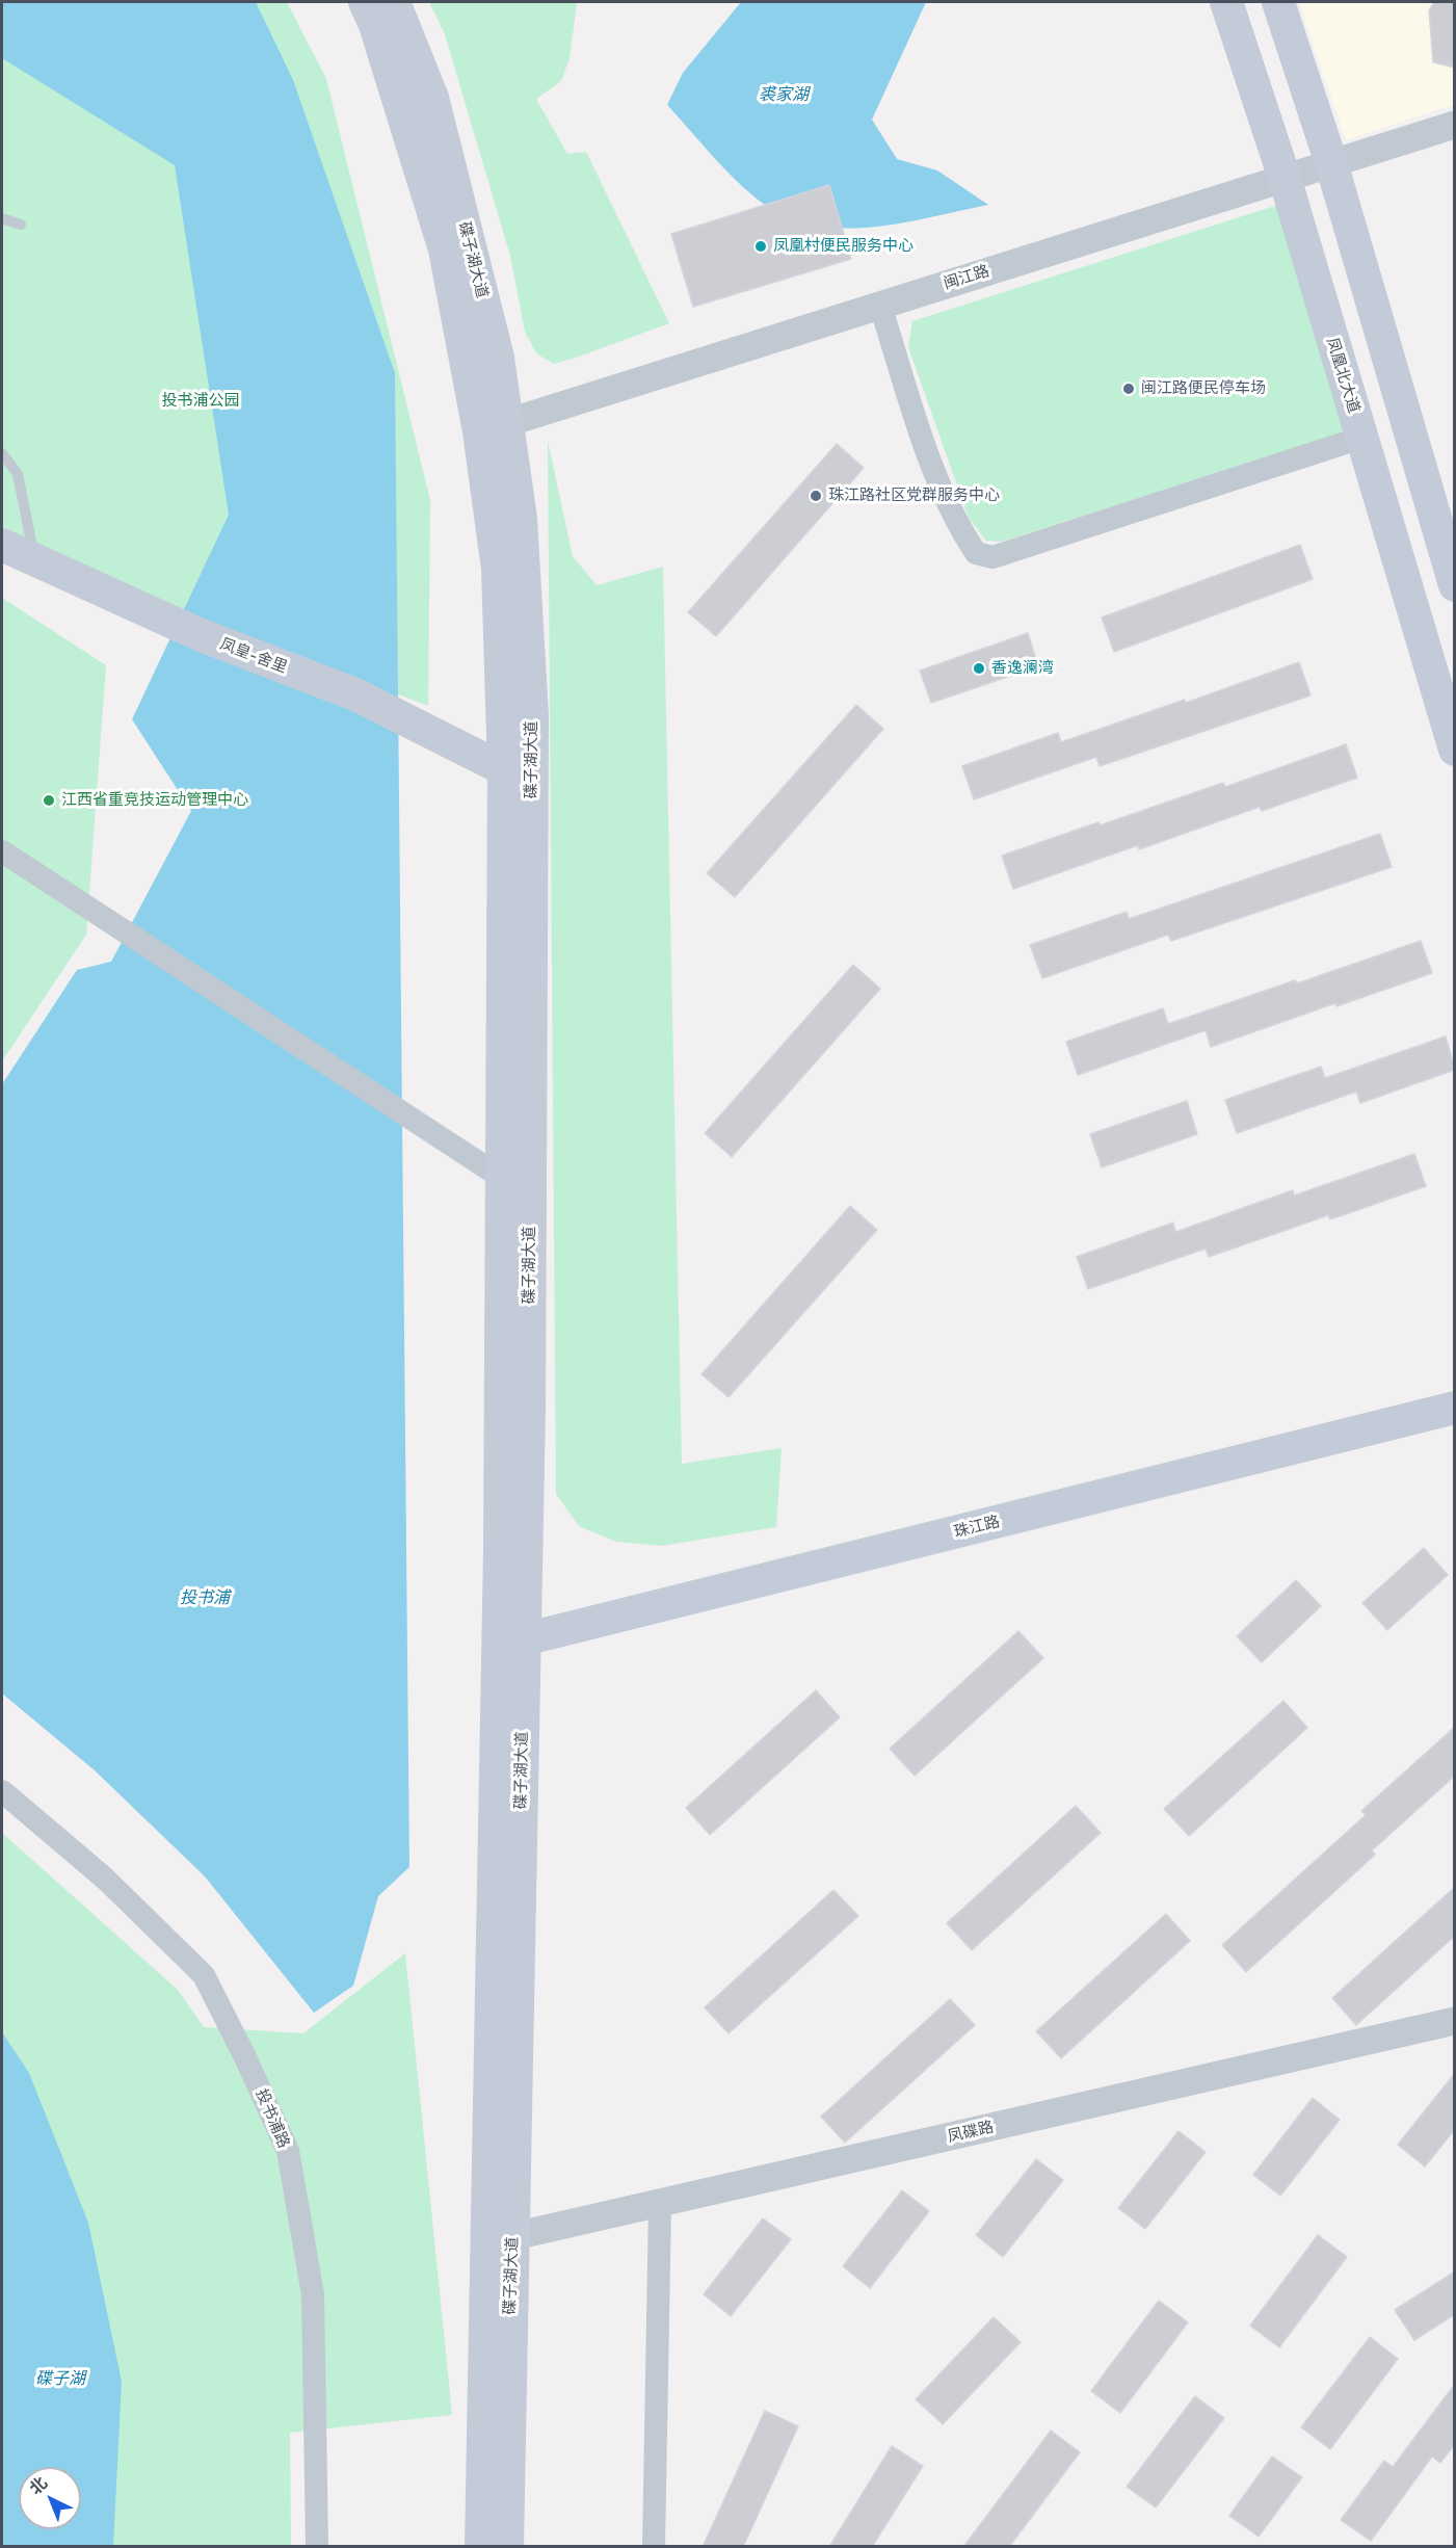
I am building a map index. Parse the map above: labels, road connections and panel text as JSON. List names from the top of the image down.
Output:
{
  "streets": {
    "main road": [
      "碟子湖大道",
      "凤凰北大道",
      "凤皇-舍里",
      "珠江路"
    ],
    "street": ["闽江路", "投书浦路", "凤碟路"]
  },
  "crossings": [
    ["碟子湖大道", "闽江路"],
    ["碟子湖大道", "凤皇-舍里"],
    ["碟子湖大道", "珠江路"],
    ["碟子湖大道", "凤碟路"],
    ["闽江路", "凤凰北大道"]
  ],
  "water": ["裘家湖", "投书浦", "碟子湖"],
  "parks": ["投书浦公园"],
  "places": [
    "凤凰村便民服务中心",
    "闽江路便民停车场",
    "珠江路社区党群服务中心",
    "香逸澜湾",
    "江西省重竞技运动管理中心"
  ],
  "north": "top left"
}
